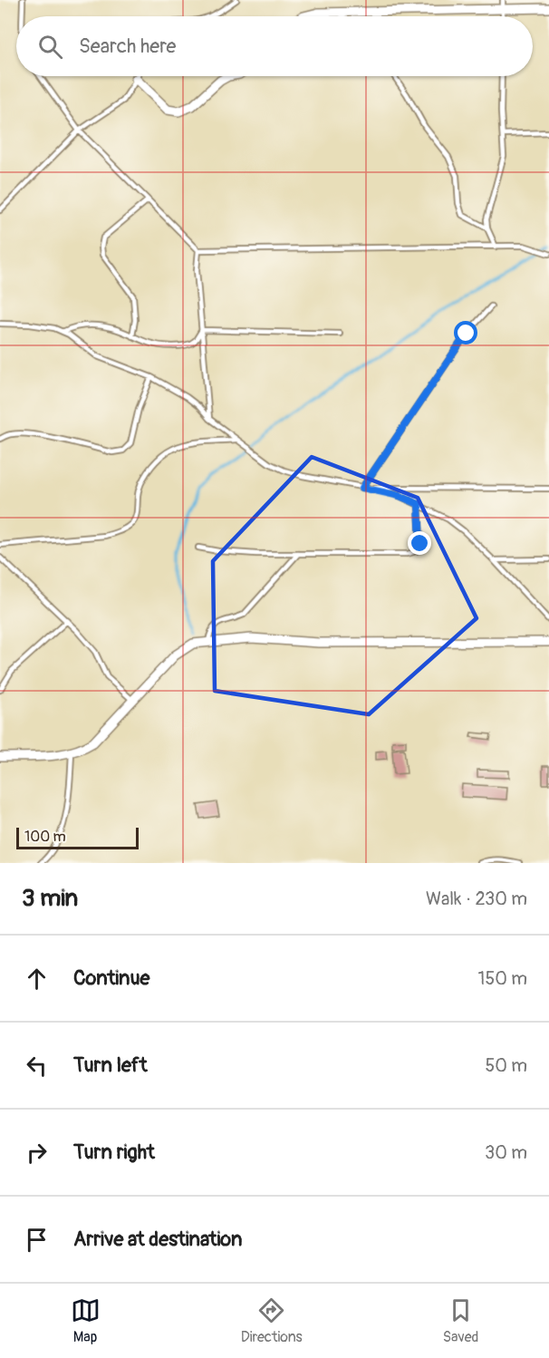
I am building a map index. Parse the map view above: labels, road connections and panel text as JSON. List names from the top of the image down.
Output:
{
  "scale_bar": "100 m",
  "page": {
    "search": "Search here",
    "scale": "100 m",
    "heading": ["3 min", "Walk · 230 m"],
    "list": [
      ["Continue", "150 m"],
      ["Turn left", "50 m"],
      ["Turn right", "30 m"],
      "Arrive at destination"
    ],
    "nav": ["Map", "Directions", "Saved"]
  }
}
